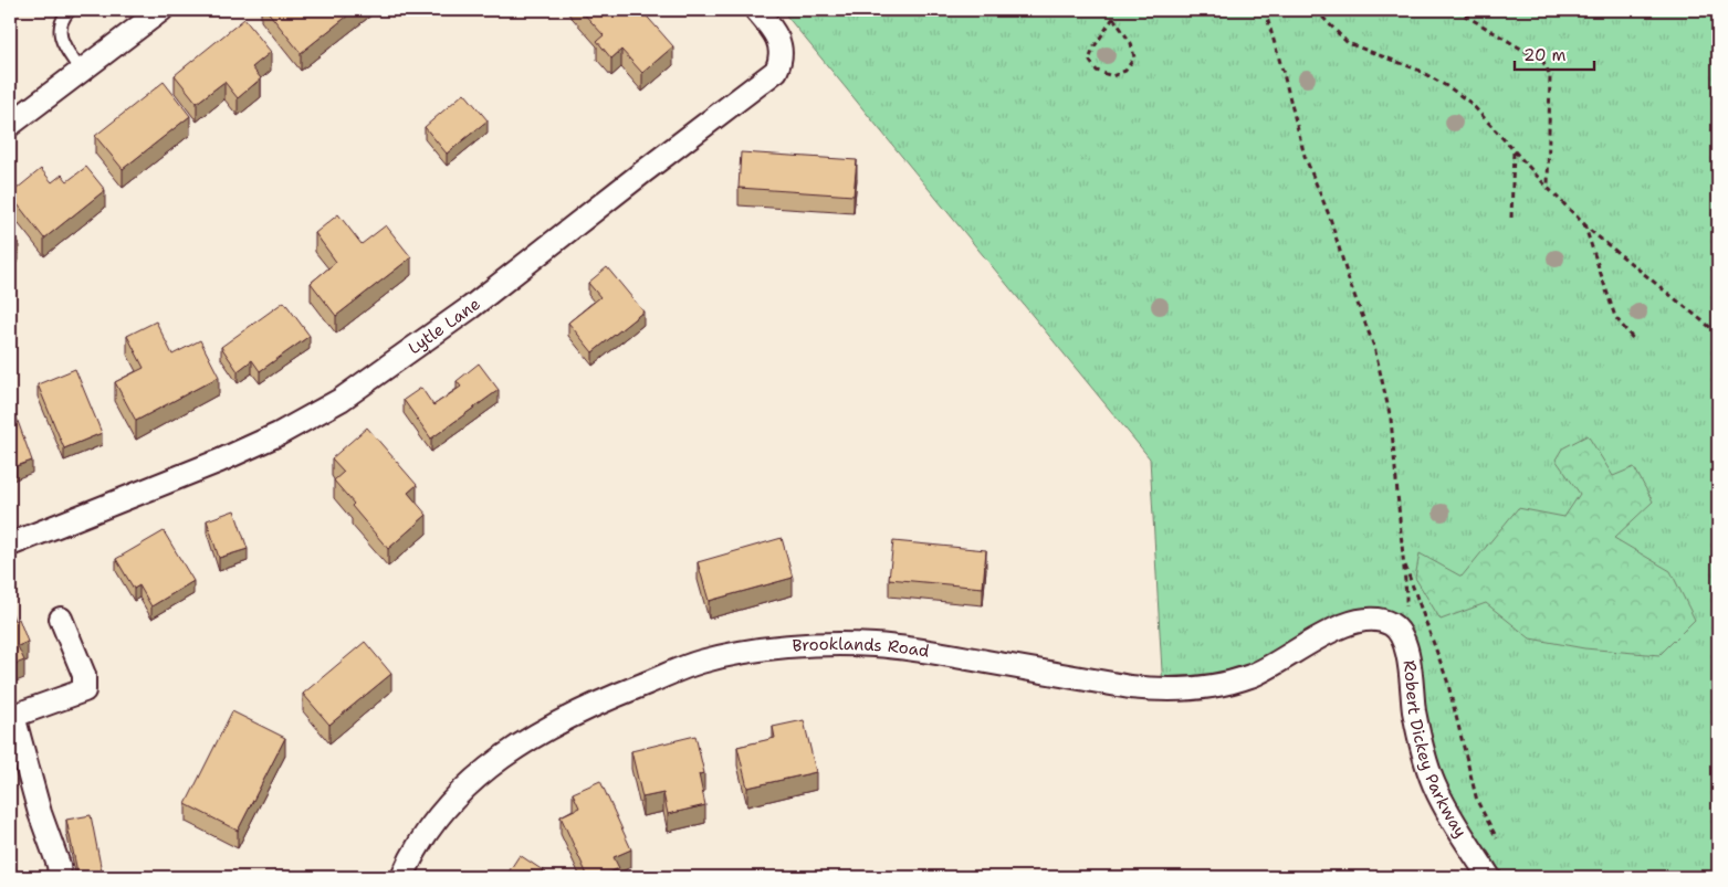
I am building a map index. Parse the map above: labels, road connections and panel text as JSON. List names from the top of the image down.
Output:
{
  "streets": {
    "street": ["Lytle Lane", "Brooklands Road", "Robert Dickey Parkway"]
  },
  "crossings": [
    ["Brooklands Road", "Robert Dickey Parkway"]
  ],
  "scale_bar": "20 m"
}
